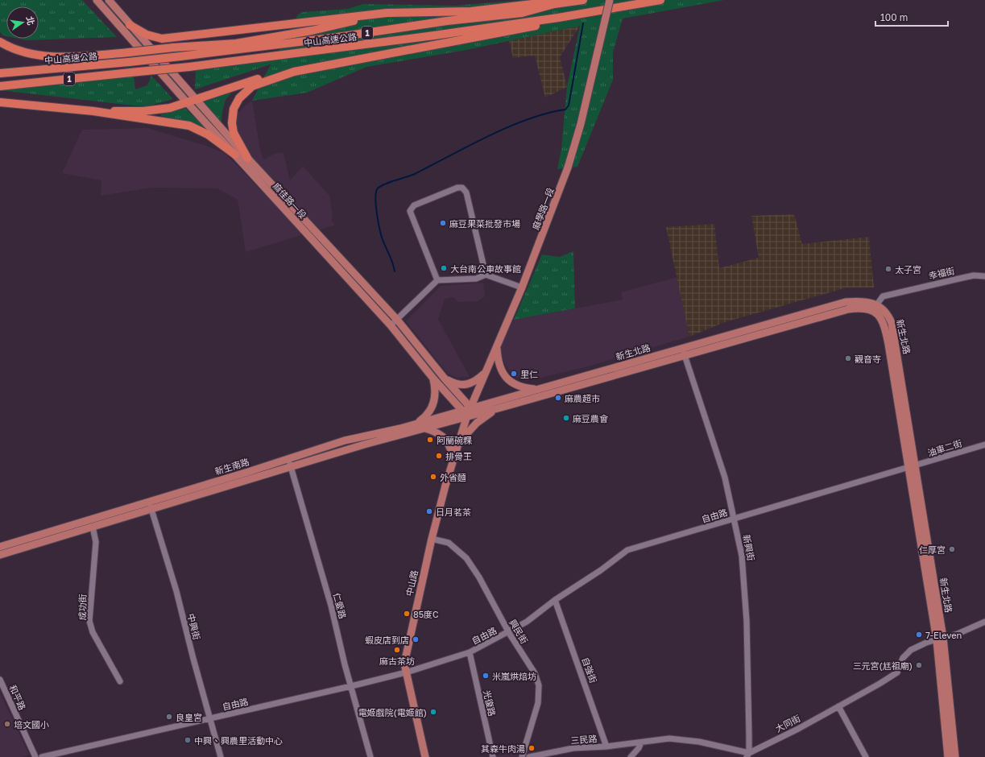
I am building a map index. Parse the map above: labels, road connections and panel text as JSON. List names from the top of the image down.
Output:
{
  "streets": {
    "highway": ["1", "中山高速公路"],
    "main road": [
      "麻佳路一段",
      "麻學路一段",
      "新生北路",
      "新生南路",
      "中山路"
    ],
    "street": [
      "幸福街",
      "油車二街",
      "自由路",
      "新興街",
      "仁愛路",
      "成功街",
      "中興街",
      "興民街",
      "自強街",
      "和平路",
      "光復路",
      "大同街",
      "三民路"
    ]
  },
  "crossings": [
    ["麻佳路一段", "麻學路一段"],
    ["麻佳路一段", "新生北路"],
    ["麻佳路一段", "新生南路"],
    ["麻佳路一段", "中山路"],
    ["麻學路一段", "新生北路"],
    ["麻學路一段", "新生南路"],
    ["麻學路一段", "中山路"],
    ["幸福街", "新生北路"],
    ["新生北路", "油車二街"],
    ["新生北路", "新生南路"],
    ["新生北路", "自由路"],
    ["新生北路", "新興街"],
    ["新生北路", "中山路"],
    ["新生北路", "大同街"],
    ["油車二街", "自由路"],
    ["新生南路", "中山路"],
    ["新生南路", "仁愛路"],
    ["新生南路", "成功街"],
    ["新生南路", "中興街"],
    ["自由路", "新興街"],
    ["自由路", "中山路"],
    ["自由路", "仁愛路"],
    ["自由路", "中興街"],
    ["自由路", "興民街"],
    ["自由路", "自強街"],
    ["自由路", "光復路"],
    ["新興街", "大同街"],
    ["中山路", "興民街"],
    ["自強街", "三民路"]
  ],
  "places": [
    "麻豆果菜批發市場",
    "大台南公車故事館",
    "太子宮",
    "觀音寺",
    "里仁",
    "麻農超市",
    "麻豆農會",
    "阿蘭碗粿",
    "排骨王",
    "外省麵",
    "日月茗茶",
    "仁厚宮",
    "85度C",
    "7-Eleven",
    "蝦皮店到店",
    "麻古茶坊",
    "三元宮(尪祖廟)",
    "米嵐烘焙坊",
    "電姬戲院(電姬館)",
    "良皇宮",
    "培文國小",
    "中興、興農里活動中心",
    "其森牛肉湯"
  ],
  "scale_bar": "100 m",
  "north": "right"
}
